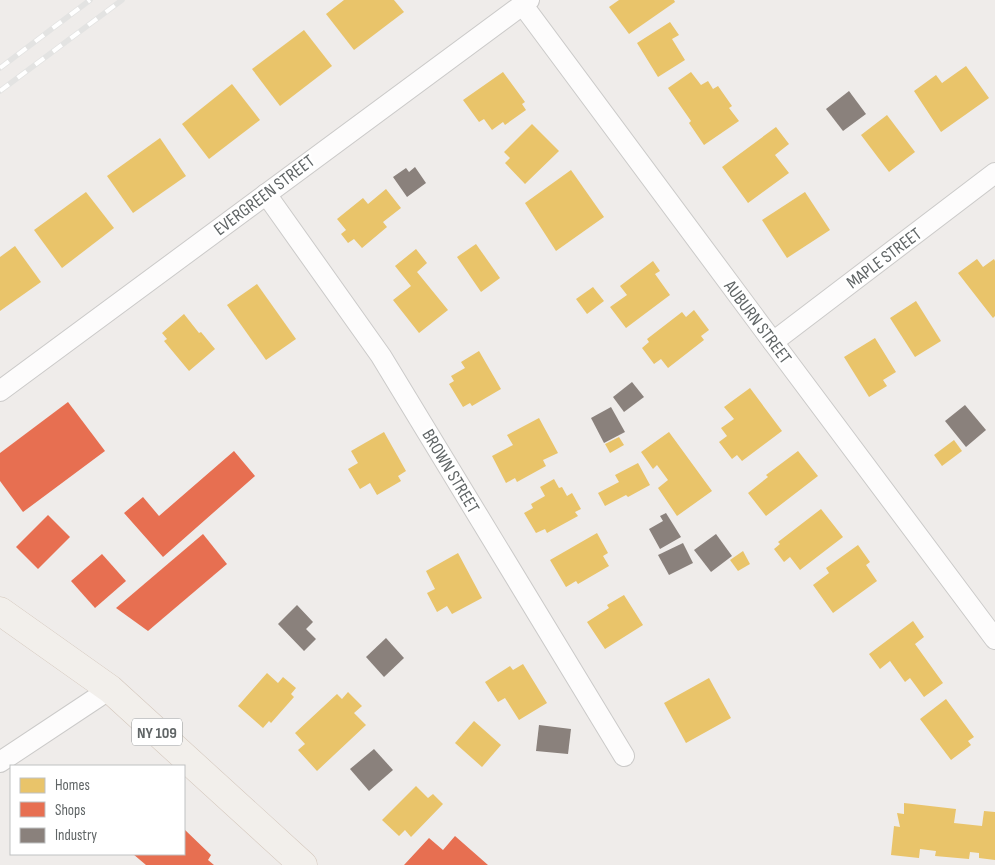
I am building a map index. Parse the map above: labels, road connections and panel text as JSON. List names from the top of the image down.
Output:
{
  "streets": {
    "main road": ["NY 109"],
    "street": [
      "EVERGREEN STREET",
      "MAPLE STREET",
      "AUBURN STREET",
      "BROWN STREET"
    ]
  },
  "crossings": [
    ["EVERGREEN STREET", "AUBURN STREET"],
    ["EVERGREEN STREET", "BROWN STREET"],
    ["MAPLE STREET", "AUBURN STREET"]
  ],
  "legend": ["Homes", "Shops", "Industry"]
}
